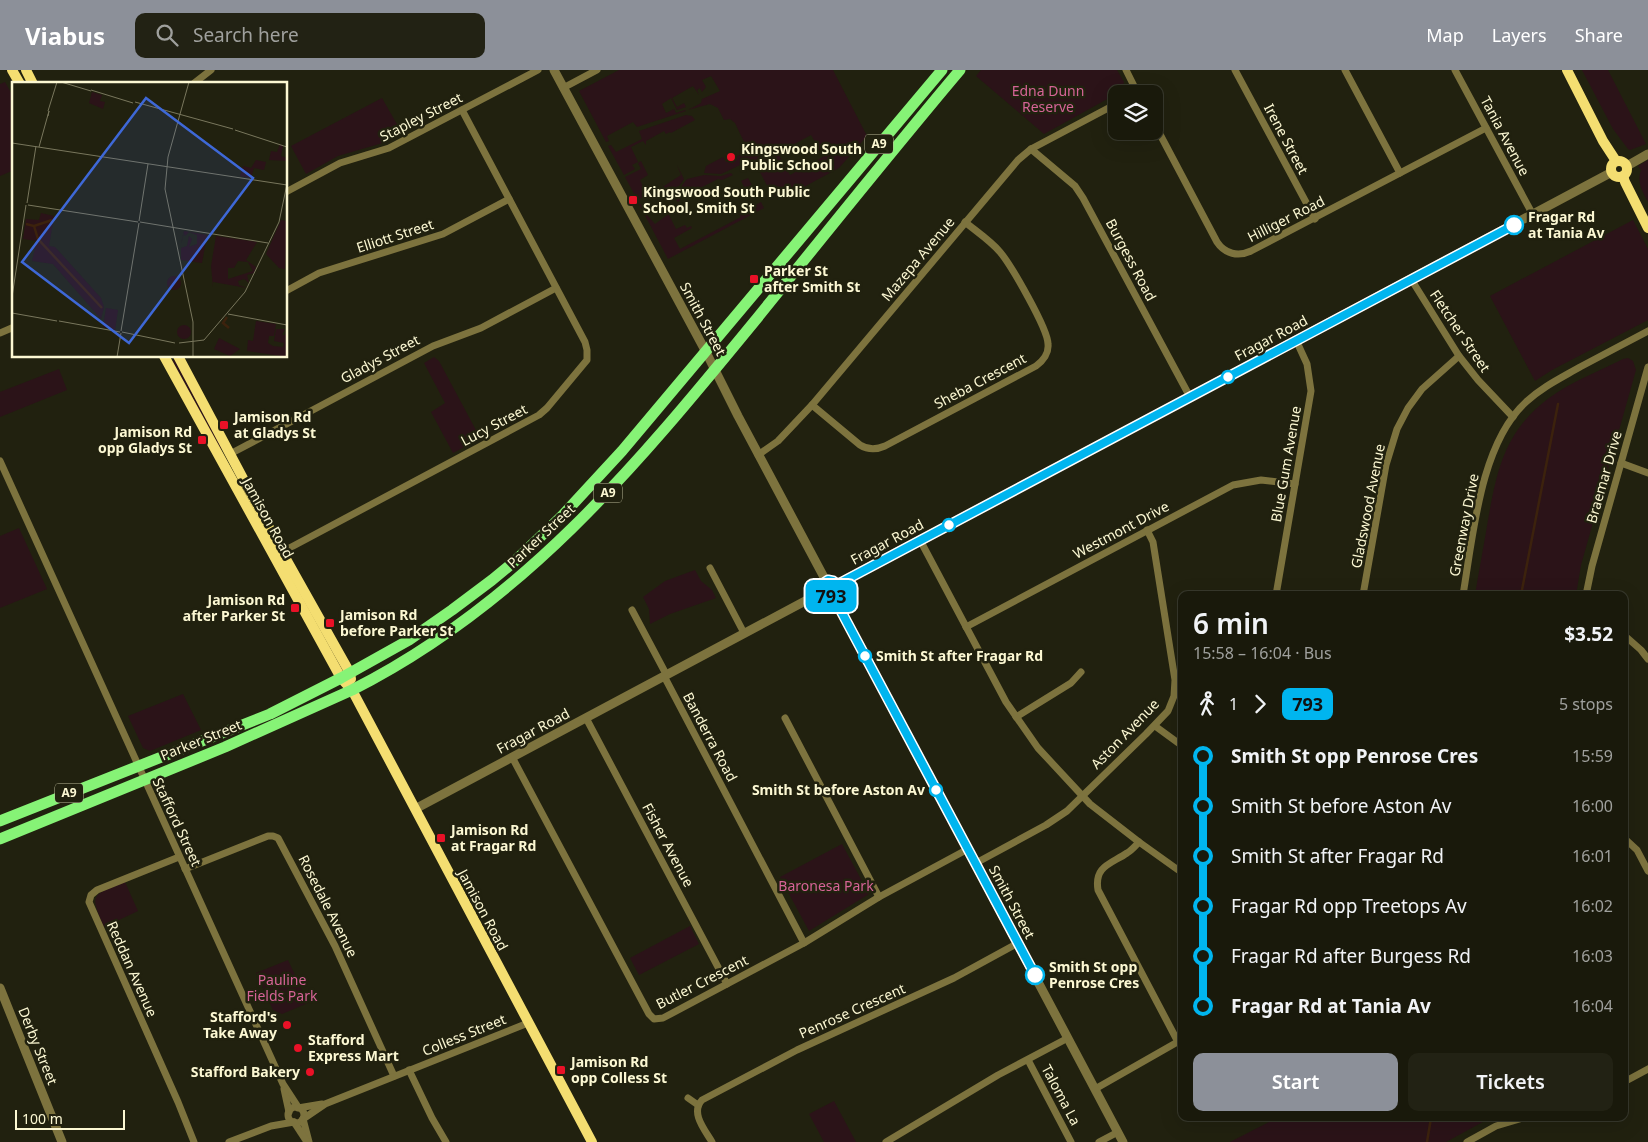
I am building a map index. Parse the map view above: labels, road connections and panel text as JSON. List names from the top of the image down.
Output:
{
  "streets": {
    "highway": ["A9", "Parker Street"],
    "main road": ["Jamison Road"],
    "street": [
      "Stapley Street",
      "Tania Avenue",
      "Irene Street",
      "Hilliger Road",
      "Elliott Street",
      "Mazepa Avenue",
      "Burgess Road",
      "Smith Street",
      "Fletcher Street",
      "Fragar Road",
      "Gladys Street",
      "Sheba Crescent",
      "Lucy Street",
      "Blue Gum Avenue",
      "Braemar Drive",
      "Gladswood Avenue",
      "Greenway Drive",
      "Westmont Drive",
      "Aston Avenue",
      "Banderra Road",
      "Stafford Street",
      "Fisher Avenue",
      "Rosedale Avenue",
      "Reddan Avenue",
      "Butler Crescent",
      "Penrose Crescent",
      "Colless Street",
      "Derby Street",
      "Taloma La"
    ]
  },
  "crossings": [
    ["Stapley Street", "Lucy Street"],
    ["Tania Avenue", "Hilliger Road"],
    ["Tania Avenue", "Fragar Road"],
    ["Irene Street", "Hilliger Road"],
    ["Elliott Street", "Lucy Street"],
    ["Mazepa Avenue", "Burgess Road"],
    ["Mazepa Avenue", "Smith Street"],
    ["Mazepa Avenue", "Sheba Crescent"],
    ["Burgess Road", "Fragar Road"],
    ["Smith Street", "Fragar Road"],
    ["Smith Street", "Parker Street"],
    ["Smith Street", "Aston Avenue"],
    ["Smith Street", "Butler Crescent"],
    ["Smith Street", "Penrose Crescent"],
    ["Fletcher Street", "Fragar Road"],
    ["Fletcher Street", "Gladswood Avenue"],
    ["Fletcher Street", "Greenway Drive"],
    ["Fragar Road", "Blue Gum Avenue"],
    ["Fragar Road", "Jamison Road"],
    ["Fragar Road", "Banderra Road"],
    ["Fragar Road", "Fisher Avenue"],
    ["Fragar Road", "Butler Crescent"],
    ["Gladys Street", "Lucy Street"],
    ["Gladys Street", "Jamison Road"],
    ["Lucy Street", "Jamison Road"],
    ["Blue Gum Avenue", "Westmont Drive"],
    ["Jamison Road", "Parker Street"],
    ["Jamison Road", "Colless Street"],
    ["Westmont Drive", "Aston Avenue"],
    ["Parker Street", "Stafford Street"],
    ["Banderra Road", "Butler Crescent"],
    ["Stafford Street", "Rosedale Avenue"],
    ["Stafford Street", "Reddan Avenue"],
    ["Stafford Street", "Colless Street"],
    ["Fisher Avenue", "Butler Crescent"],
    ["Rosedale Avenue", "Colless Street"]
  ],
  "parks": ["Edna Dunn Reserve", "Baronesa Park", "Pauline Fields Park"],
  "places": {
    "other": [
      "Kingswood South Public School",
      "Fragar Rd at Tania Av",
      "Smith St after Fragar Rd",
      "Smith St before Aston Av",
      "Smith St opp Penrose Cres",
      "Stafford's Take Away",
      "Stafford Express Mart",
      "Stafford Bakery"
    ],
    "transit": [
      "Kingswood South Public School, Smith St",
      "Parker St after Smith St",
      "Jamison Rd at Gladys St",
      "Jamison Rd opp Gladys St",
      "Jamison Rd after Parker St",
      "Jamison Rd before Parker St",
      "Jamison Rd at Fragar Rd",
      "Jamison Rd opp Colless St"
    ]
  },
  "lines": ["bus line 793"],
  "scale_bar": "100 m",
  "page": {
    "header": "Viabus",
    "search": "Search here",
    "nav": ["Map", "Layers", "Share"],
    "on_map": "793",
    "heading": ["6 min", "15:58 – 16:04 · Bus", "$3.52"],
    "legs": ["1", "793", "5 stops"],
    "list": [
      {
        "name": "Smith St opp Penrose Cres",
        "value": "15:59"
      },
      {
        "name": "Smith St before Aston Av",
        "value": "16:00"
      },
      {
        "name": "Smith St after Fragar Rd",
        "value": "16:01"
      },
      {
        "name": "Fragar Rd opp Treetops Av",
        "value": "16:02"
      },
      {
        "name": "Fragar Rd after Burgess Rd",
        "value": "16:03"
      },
      {
        "name": "Fragar Rd at Tania Av",
        "value": "16:04"
      }
    ],
    "buttons": ["Start", "Tickets"],
    "scale": "100 m"
  }
}
